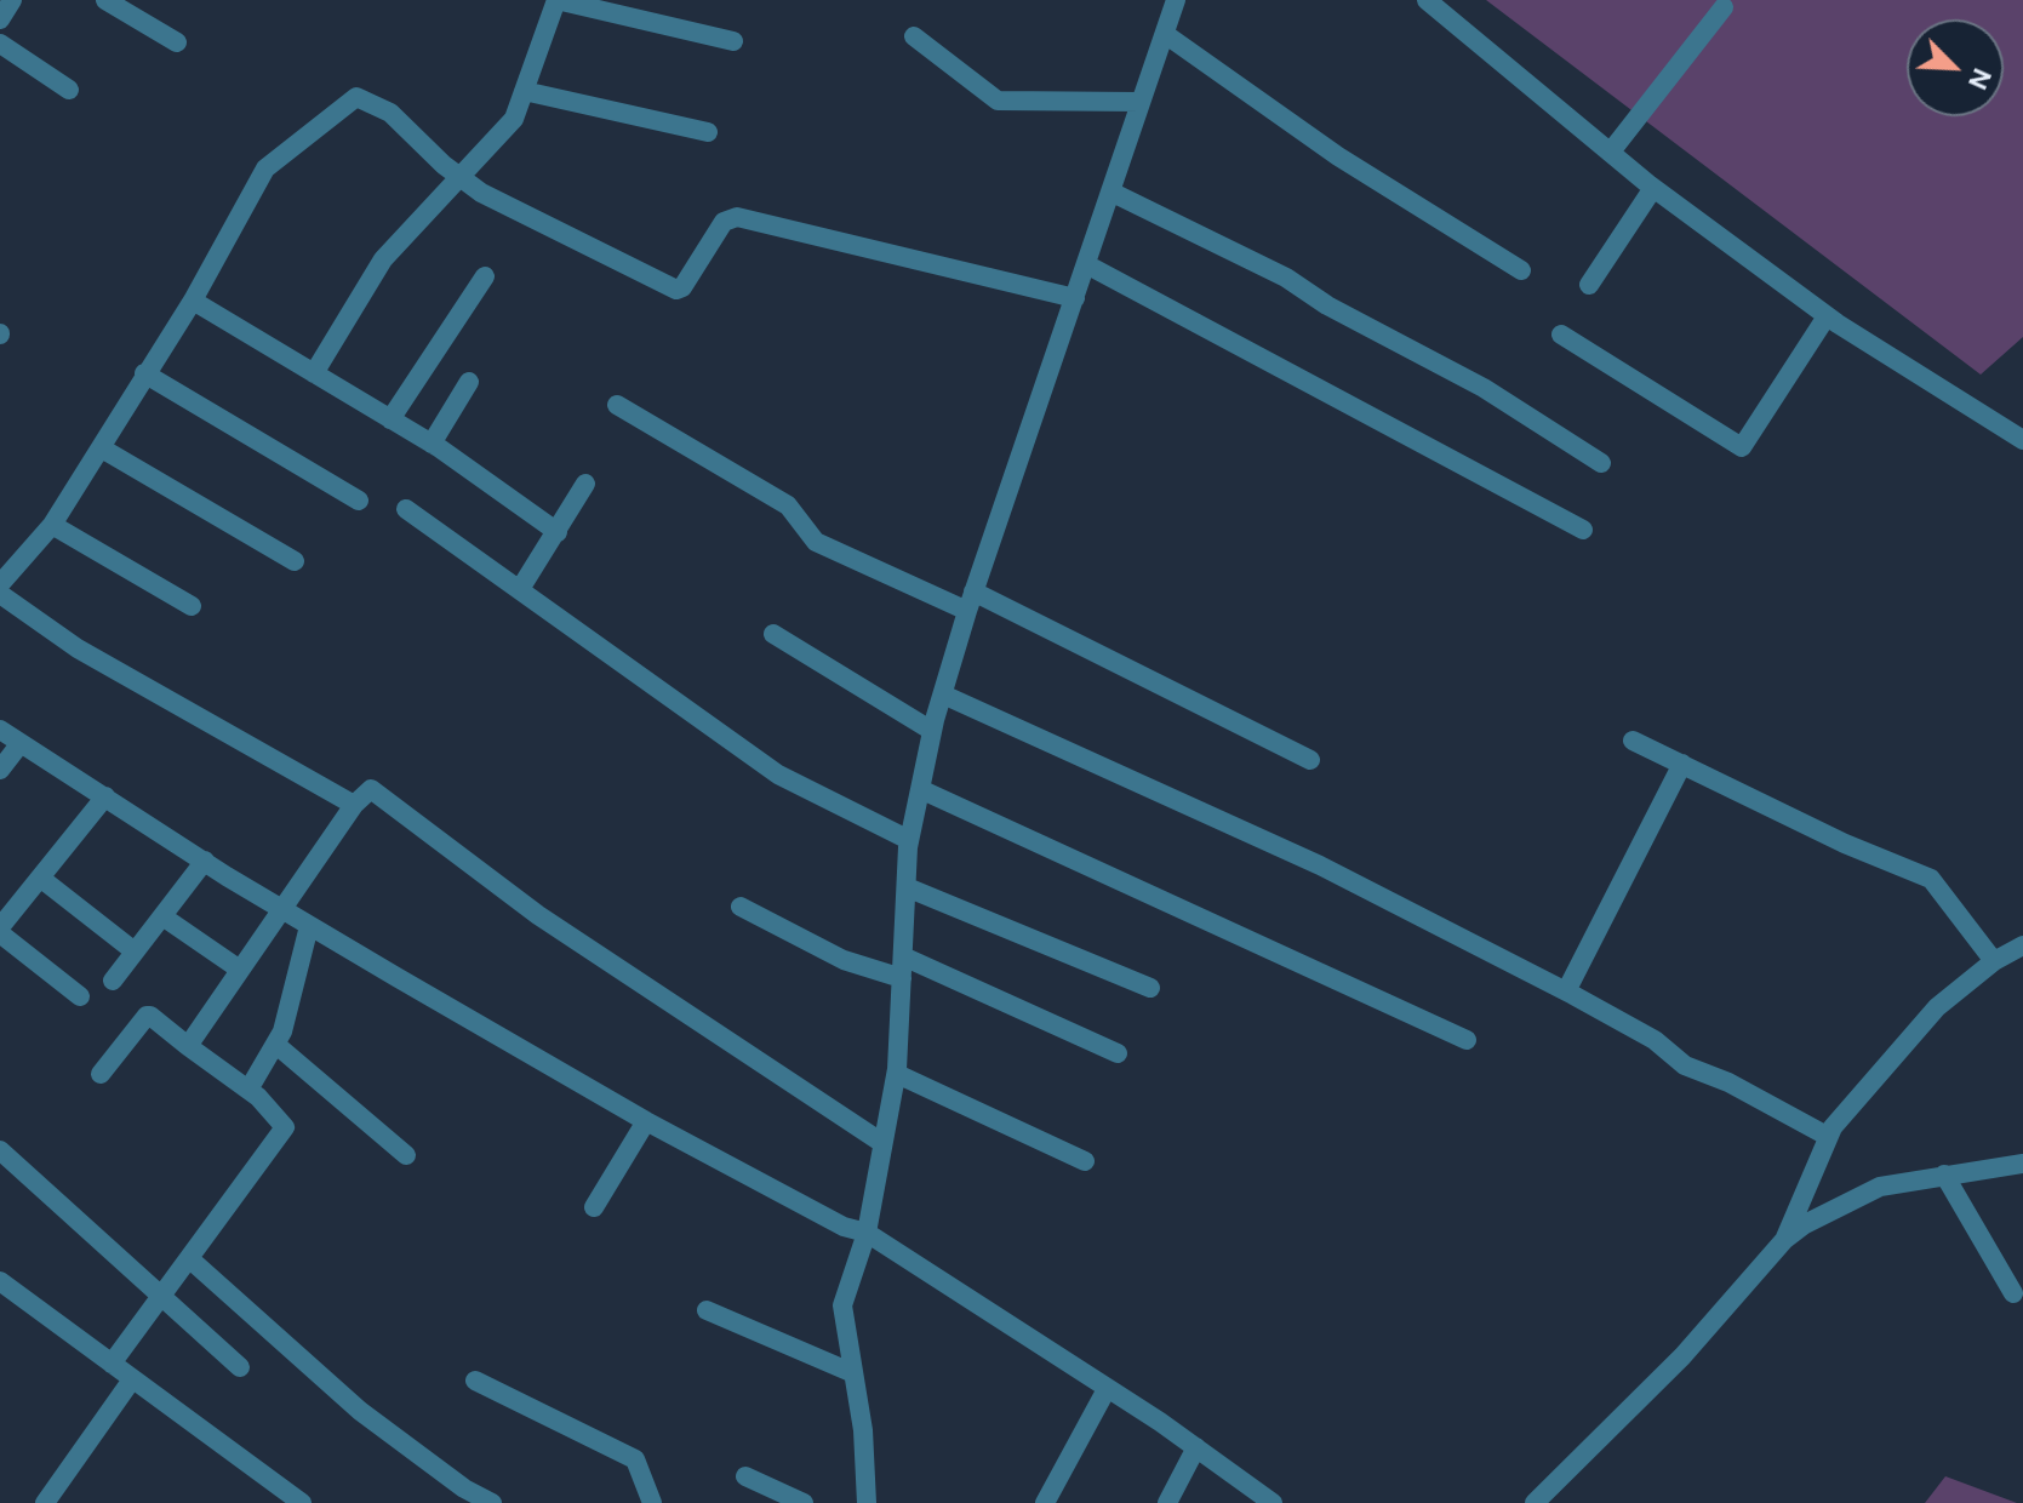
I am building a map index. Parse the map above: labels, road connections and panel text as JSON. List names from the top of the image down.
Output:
{
  "north": "bottom right"
}
